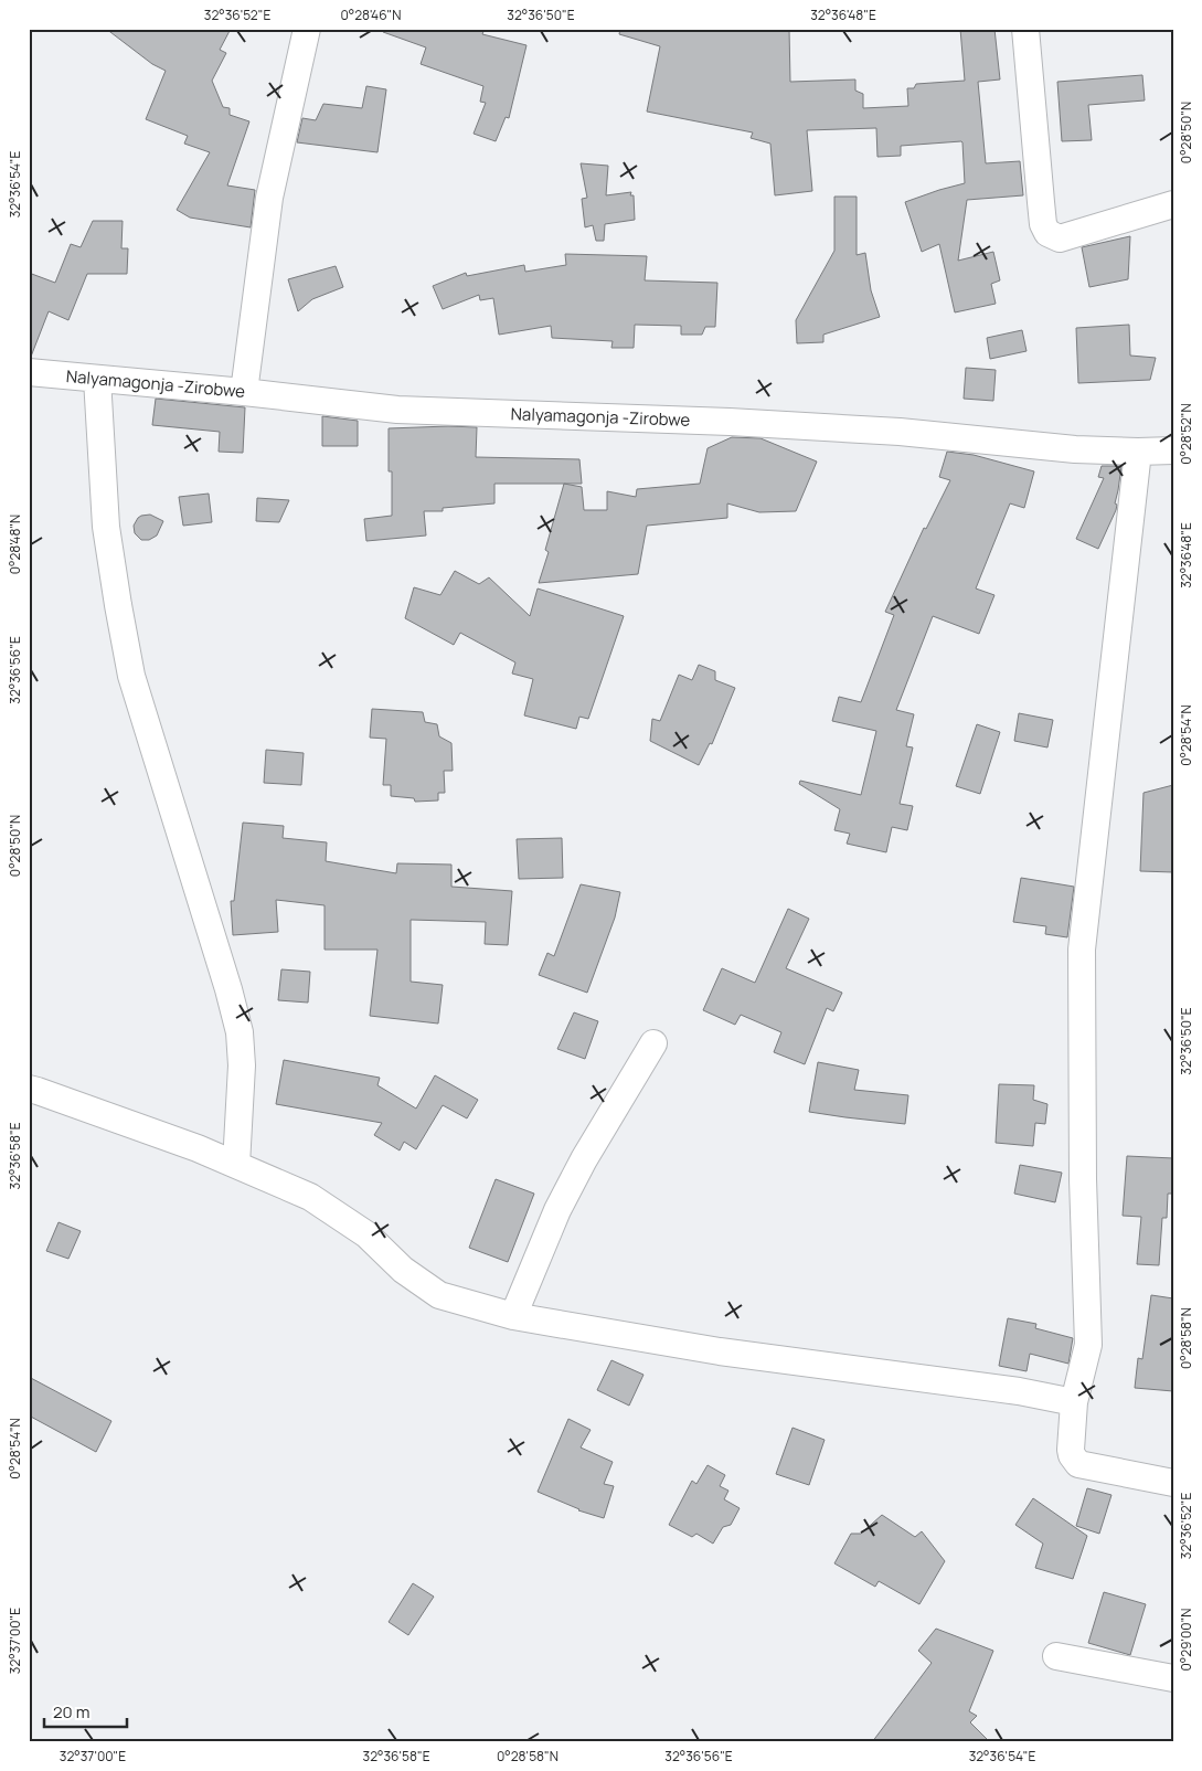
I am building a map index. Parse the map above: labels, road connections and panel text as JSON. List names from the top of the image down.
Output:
{
  "streets": {
    "street": ["Nalyamagonja -Zirobwe"]
  },
  "scale_bar": "20 m",
  "coordinates": [
    "32°36'52\"E",
    "0°28'46\"N",
    "32°36'50\"E",
    "32°36'48\"E",
    "0°28'50\"N",
    "32°36'54\"E",
    "0°28'52\"N",
    "0°28'48\"N",
    "32°36'56\"E",
    "0°28'54\"N",
    "32°36'58\"E",
    "0°28'58\"N",
    "0°29'00\"N",
    "32°37'00\"E"
  ]
}
